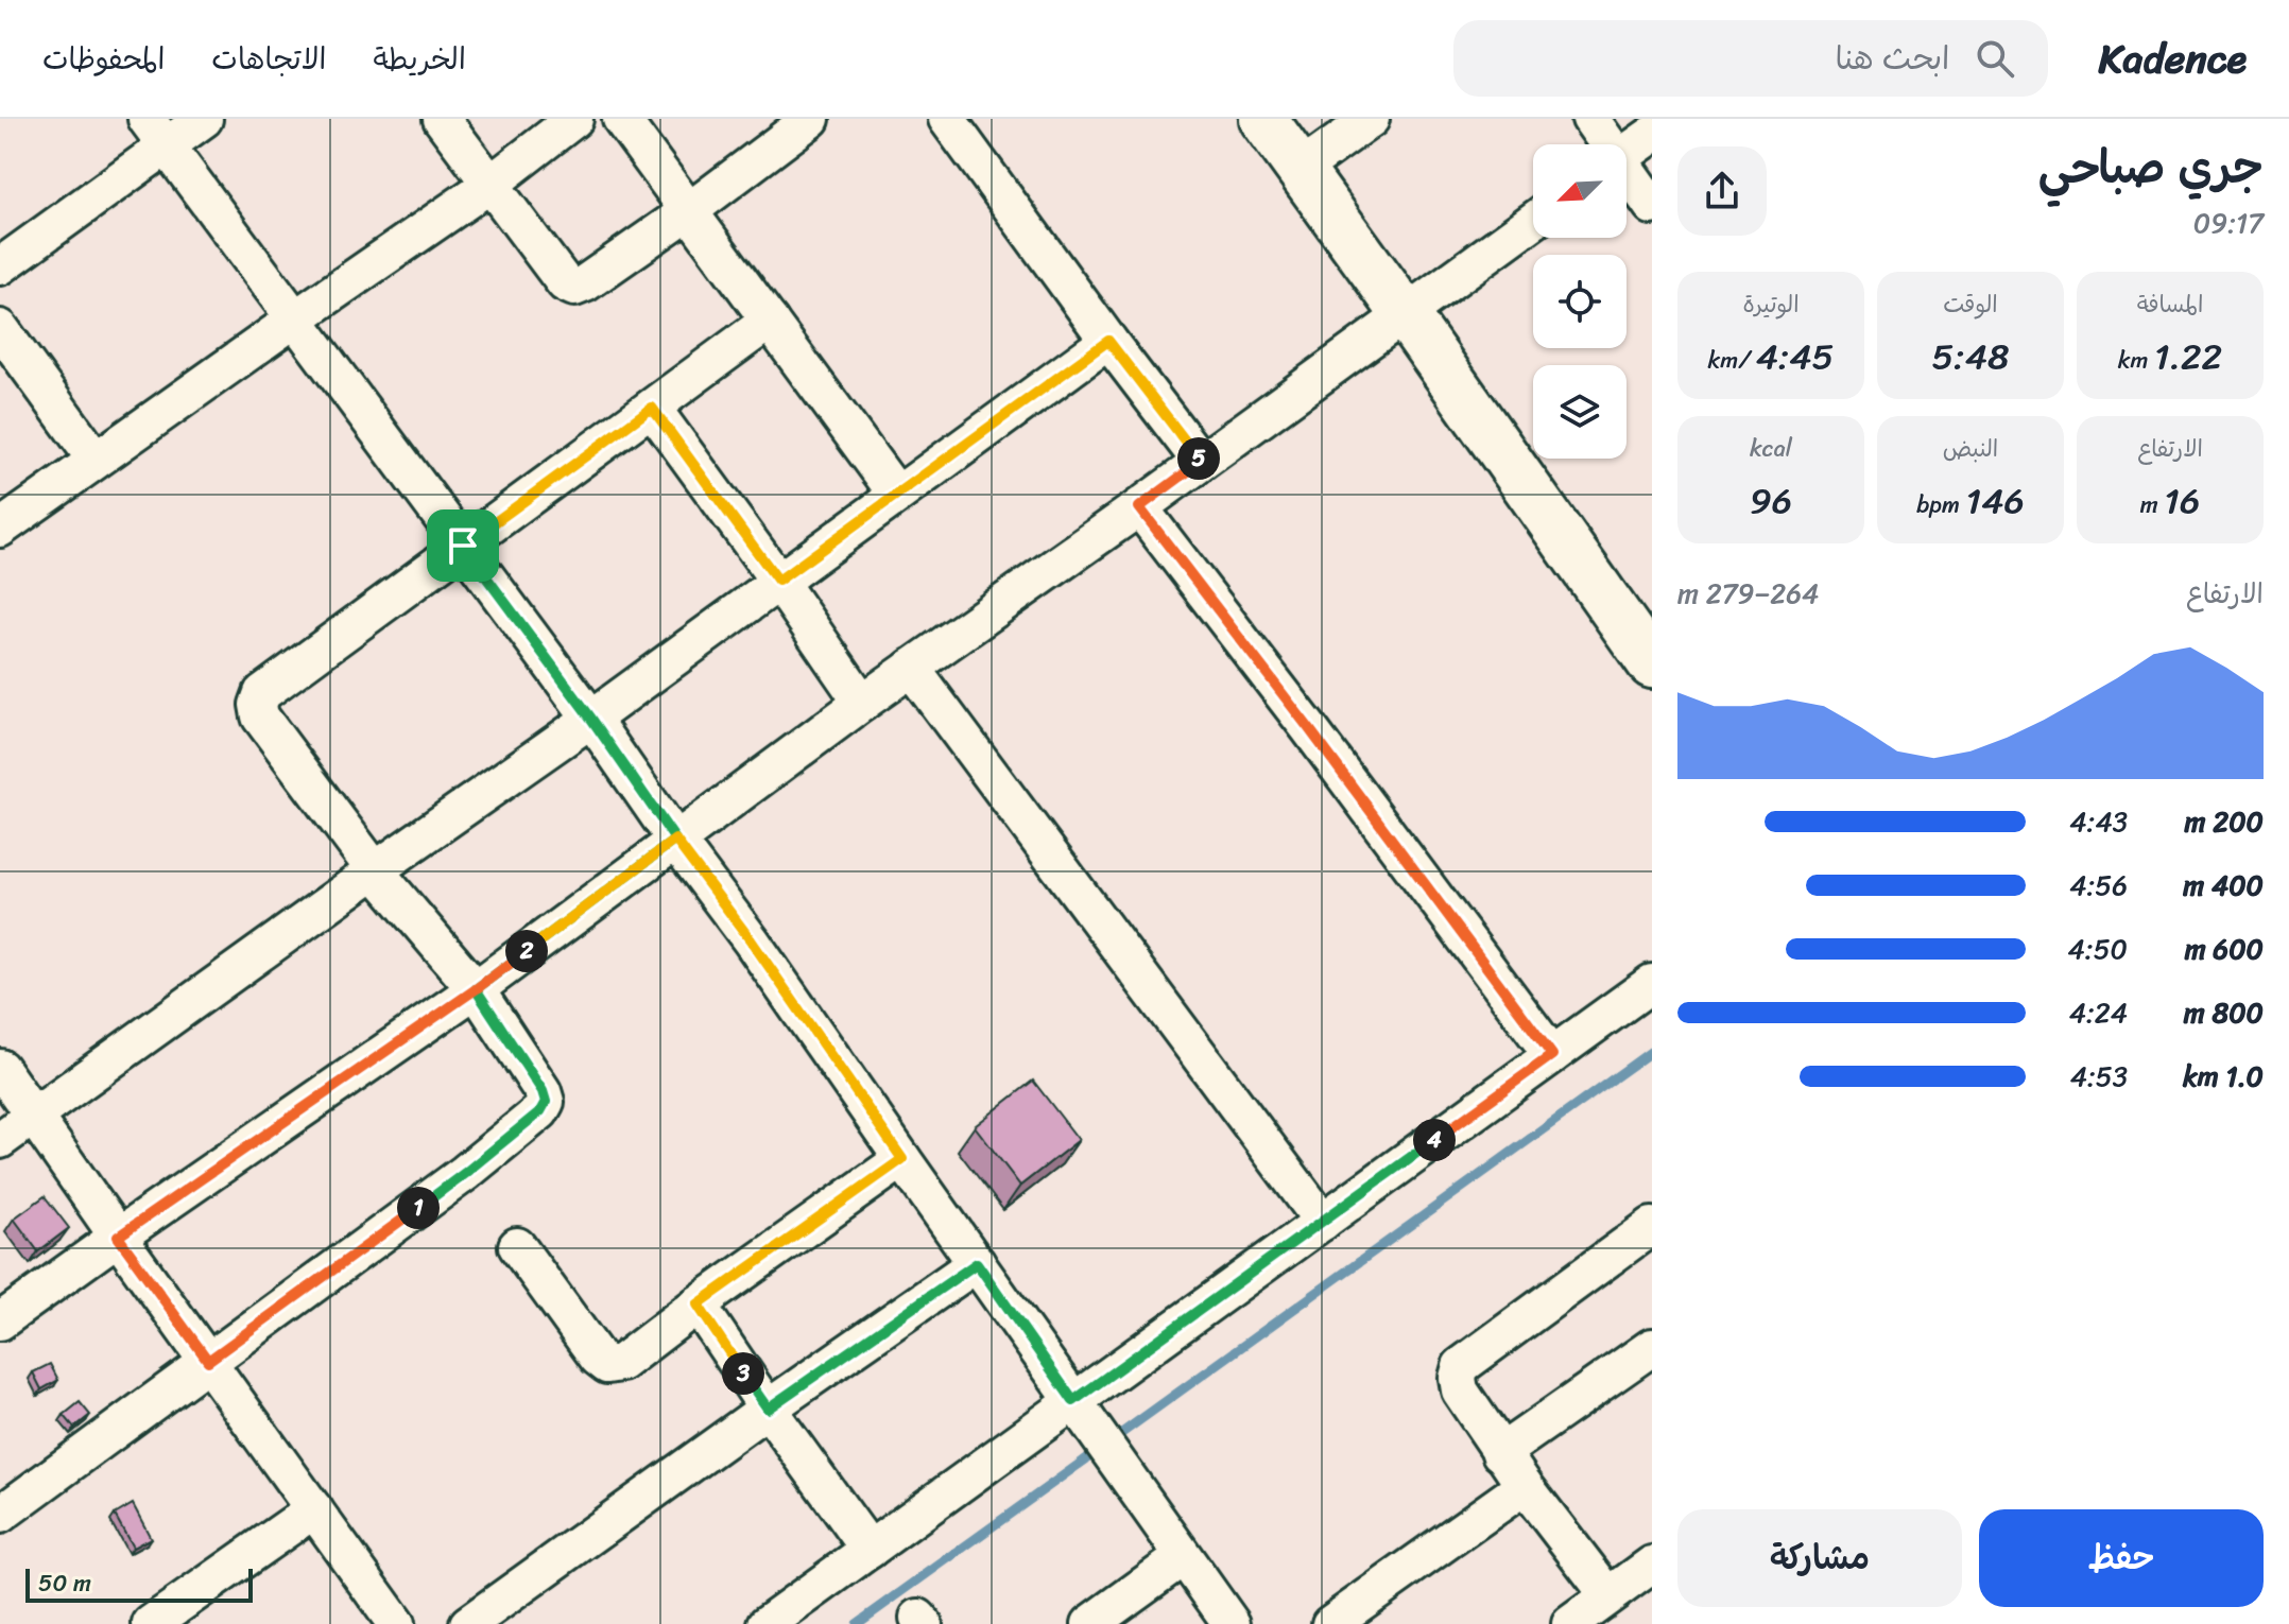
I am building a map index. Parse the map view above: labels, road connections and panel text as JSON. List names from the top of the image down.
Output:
{
  "scale_bar": "50 m",
  "north": "bottom left",
  "page": {
    "header": "Kadence",
    "search": "ابحث هنا",
    "nav": ["الخريطة", "الاتجاهات", "المحفوظات"],
    "heading": ["جري صباحي", "09:17"],
    "stats": [
      ["المسافة", "1.22 km"],
      ["الوقت", "5:48"],
      ["الوتيرة", "4:45 /km"],
      ["الارتفاع", "16 m"],
      ["النبض", "146 bpm"],
      ["kcal", "96"]
    ],
    "pins": [
      "5",
      "2",
      "4",
      "1",
      "3"
    ],
    "chart": ["الارتفاع", "264–279 m"],
    "list": [
      {
        "name": "200 m",
        "note": "4:43"
      },
      {
        "name": "400 m",
        "note": "4:56"
      },
      {
        "name": "600 m",
        "note": "4:50"
      },
      {
        "name": "800 m",
        "note": "4:24"
      },
      {
        "name": "1.0 km",
        "note": "4:53"
      }
    ],
    "buttons": ["حفظ", "مشاركة"],
    "scale": "50 m"
  }
}
